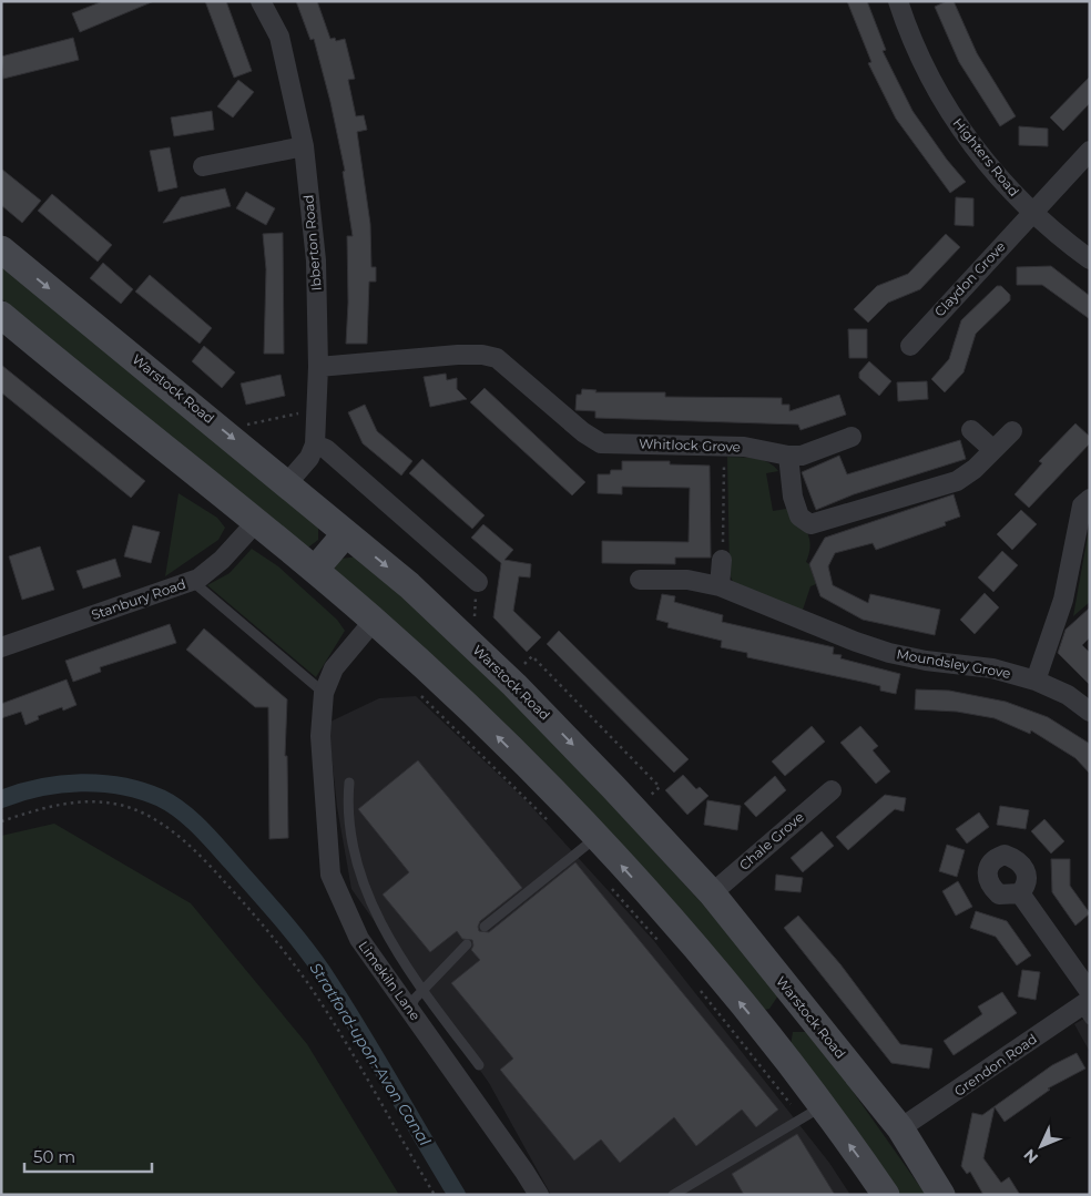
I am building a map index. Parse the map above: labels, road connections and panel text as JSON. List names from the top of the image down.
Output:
{
  "streets": {
    "street": [
      "Highters Road",
      "Ibberton Road",
      "Claydon Grove",
      "Warstock Road",
      "Whitlock Grove",
      "Stanbury Road",
      "Moundsley Grove",
      "Chale Grove",
      "Limekiln Lane",
      "Grendon Road"
    ]
  },
  "crossings": [
    ["Highters Road", "Claydon Grove"],
    ["Ibberton Road", "Warstock Road"],
    ["Ibberton Road", "Whitlock Grove"],
    ["Warstock Road", "Chale Grove"],
    ["Warstock Road", "Grendon Road"]
  ],
  "water": ["Stratford-upon-Avon Canal"],
  "scale_bar": "50 m",
  "north": "bottom left"
}
